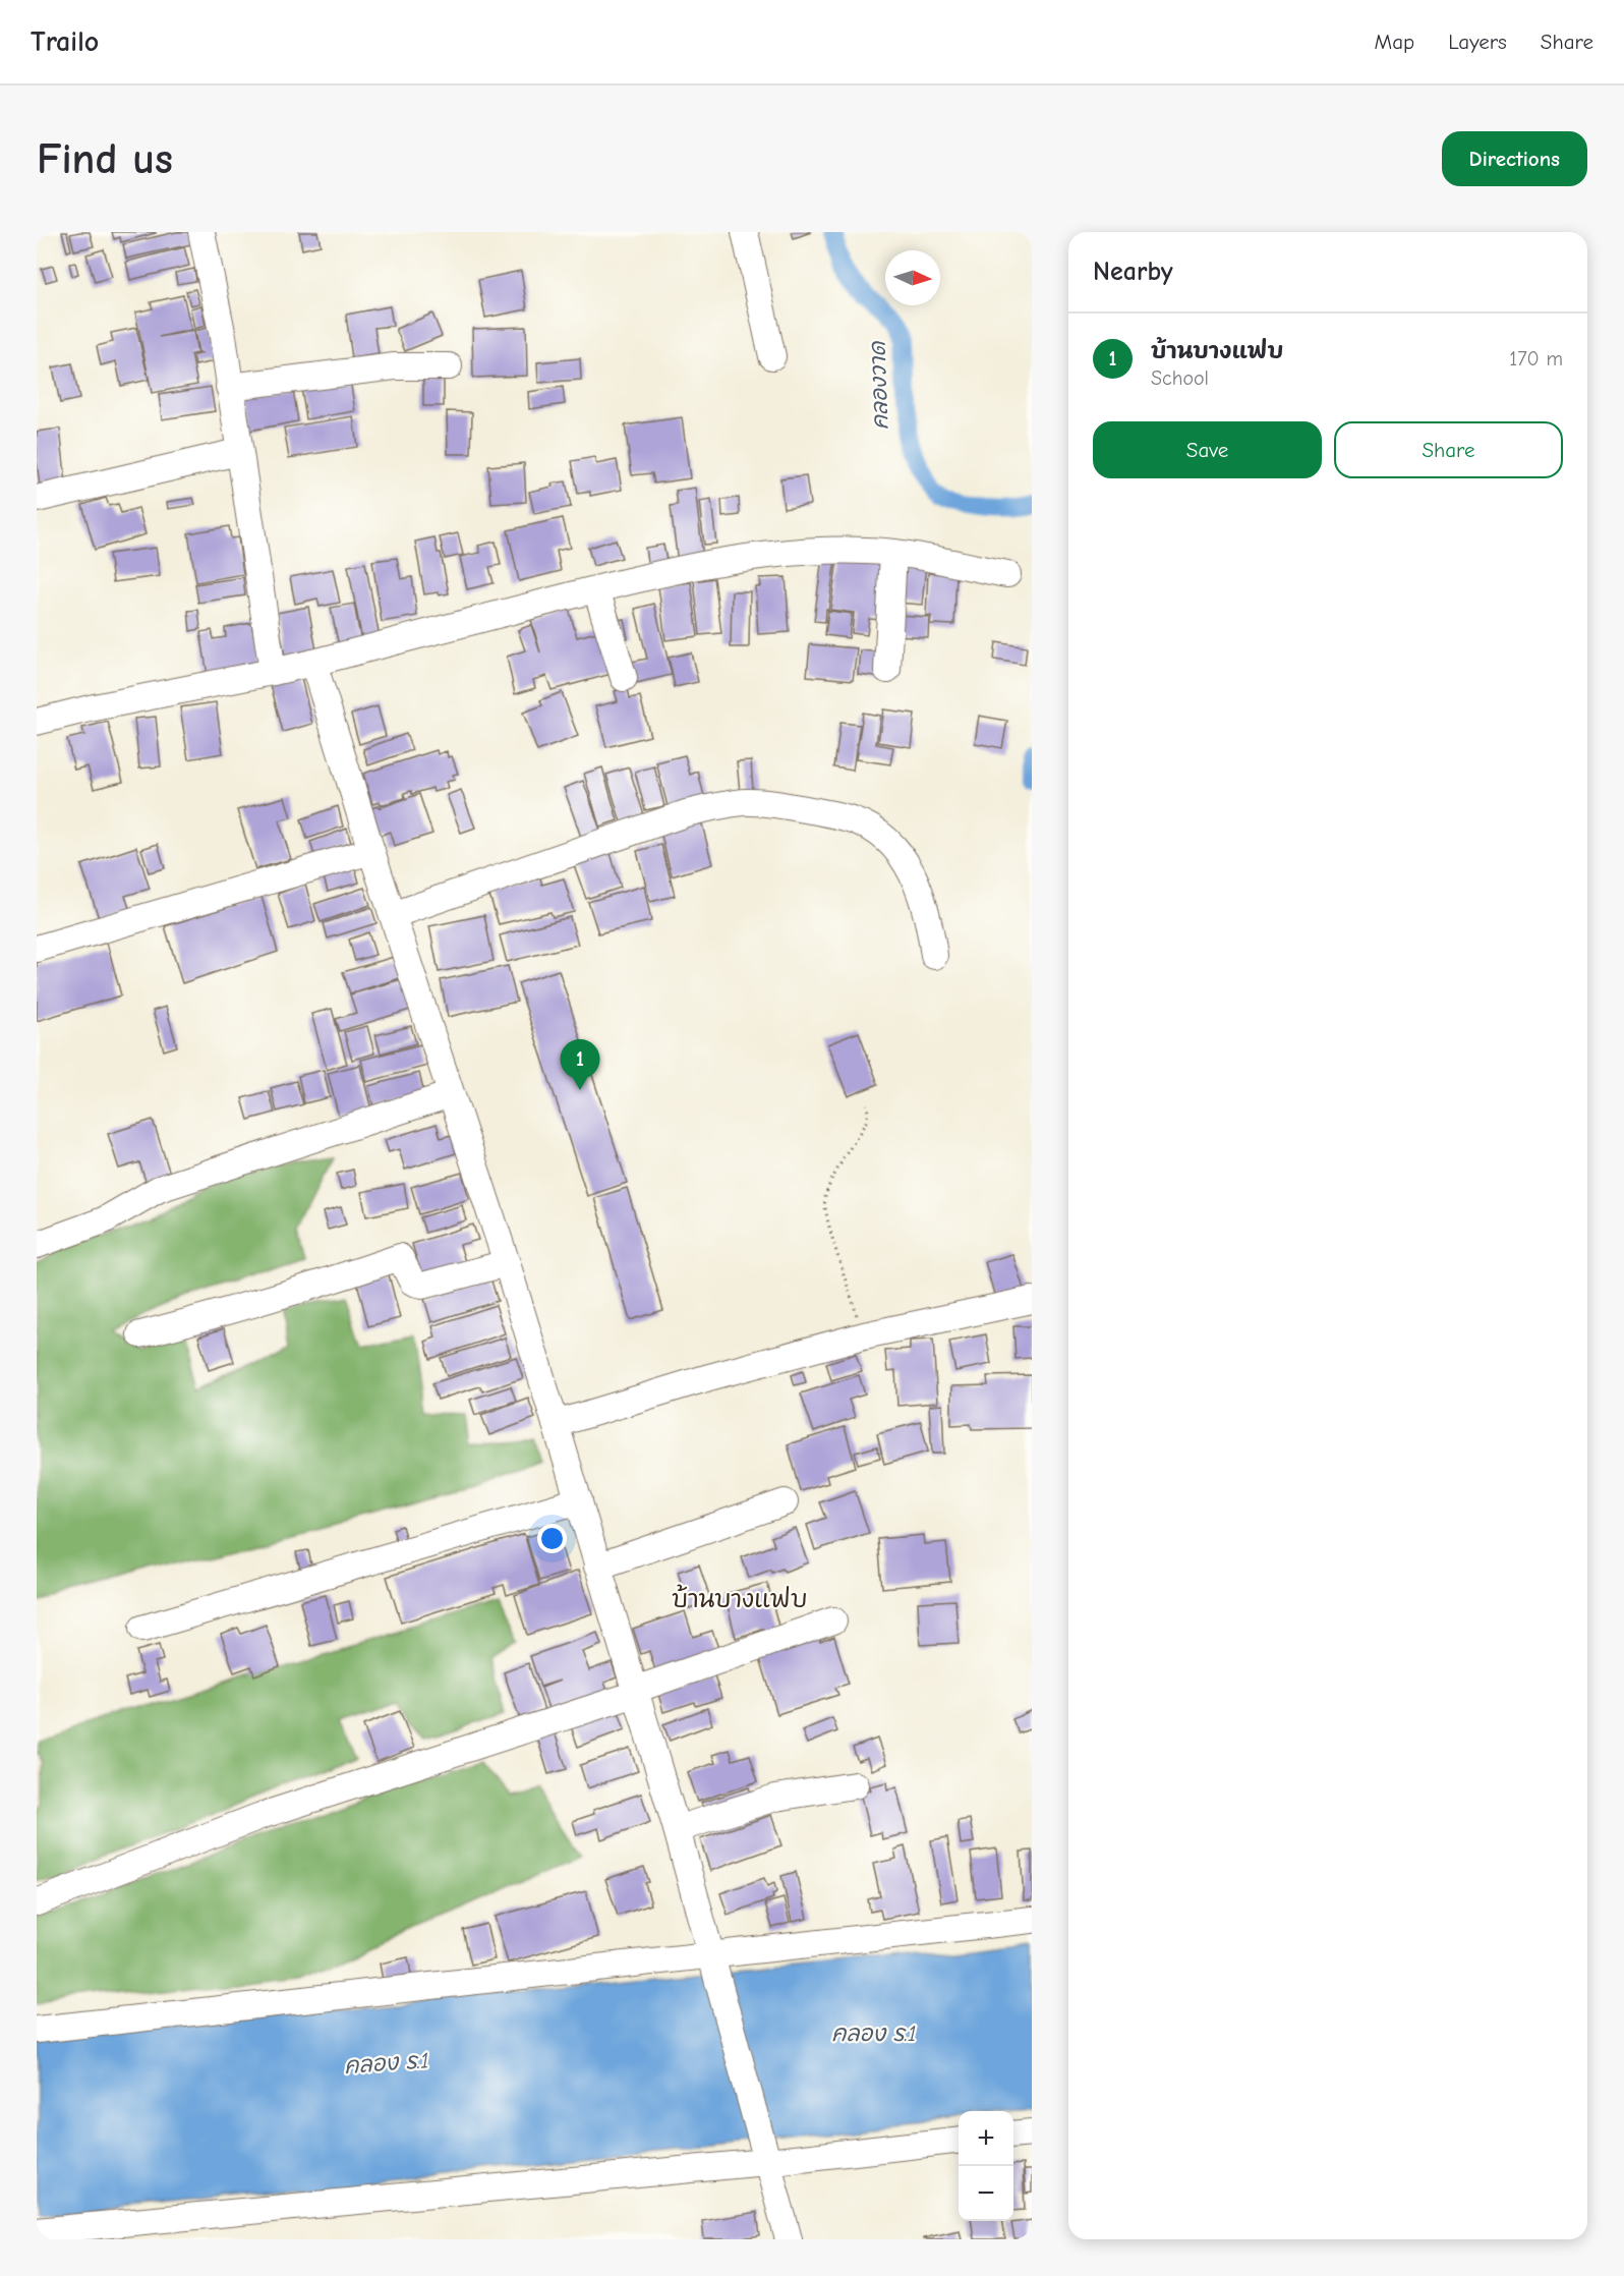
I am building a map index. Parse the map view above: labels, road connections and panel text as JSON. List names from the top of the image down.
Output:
{
  "districts": ["บ้านบางแฟบ"],
  "water": ["คลองวาด", "คลอง ร.1"],
  "north": "right",
  "page": {
    "header": "Trailo",
    "nav": ["Map", "Layers", "Share"],
    "buttons": [
      "Directions",
      ["Save", "Share"]
    ],
    "title": "Find us",
    "heading": "Nearby",
    "list": [
      {
        "mark": "1",
        "name": "บ้านบางแฟบ",
        "note": "School",
        "value": "170 m"
      }
    ],
    "pins": "1",
    "map_buttons": ["+", "−"]
  }
}
